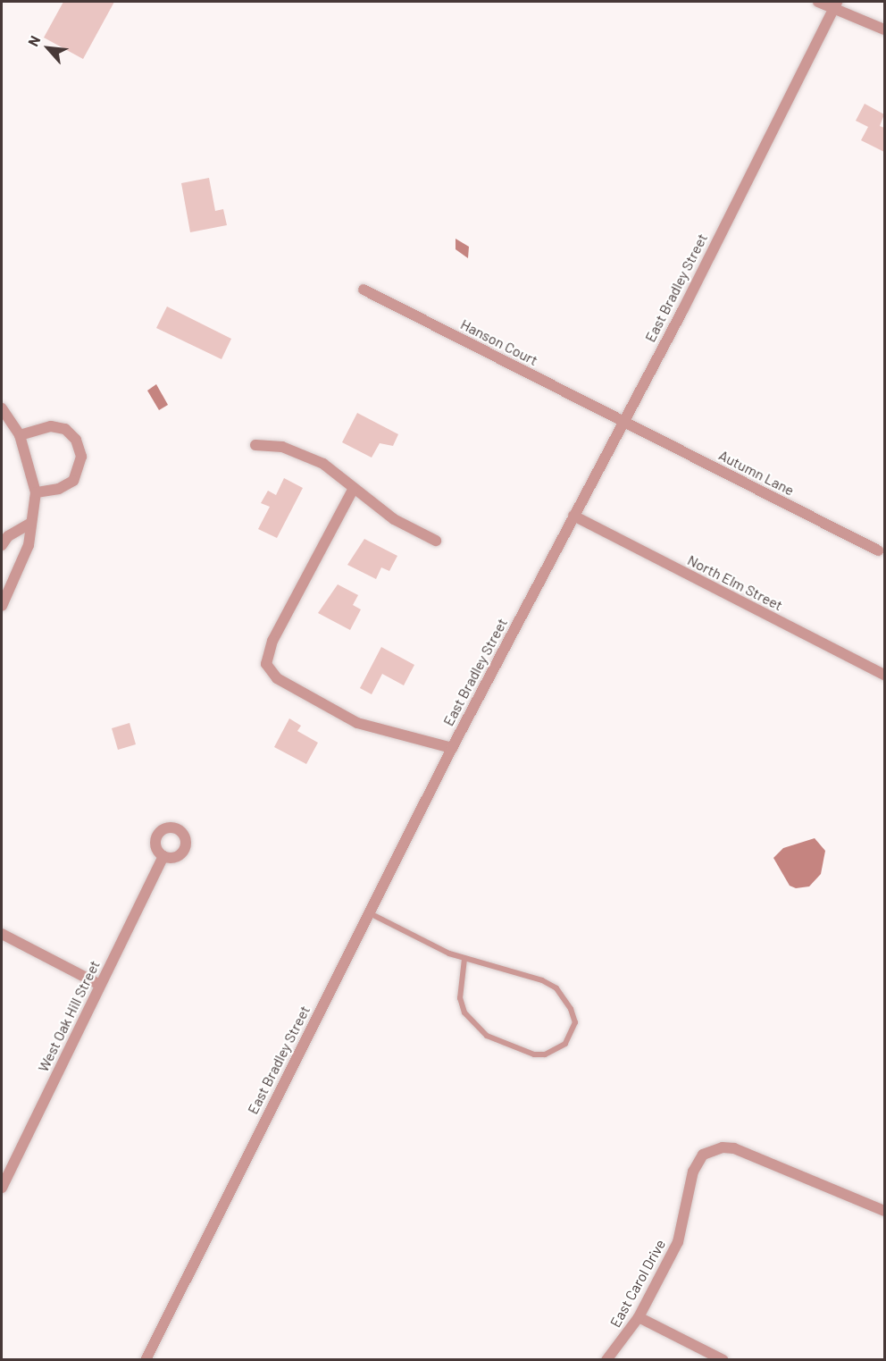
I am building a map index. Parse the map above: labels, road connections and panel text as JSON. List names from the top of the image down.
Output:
{
  "streets": {
    "street": [
      "East Bradley Street",
      "Hanson Court",
      "Autumn Lane",
      "North Elm Street",
      "West Oak Hill Street",
      "East Carol Drive"
    ]
  },
  "crossings": [
    ["East Bradley Street", "Hanson Court"],
    ["East Bradley Street", "Autumn Lane"],
    ["East Bradley Street", "North Elm Street"],
    ["Hanson Court", "Autumn Lane"]
  ],
  "north": "top left"
}
